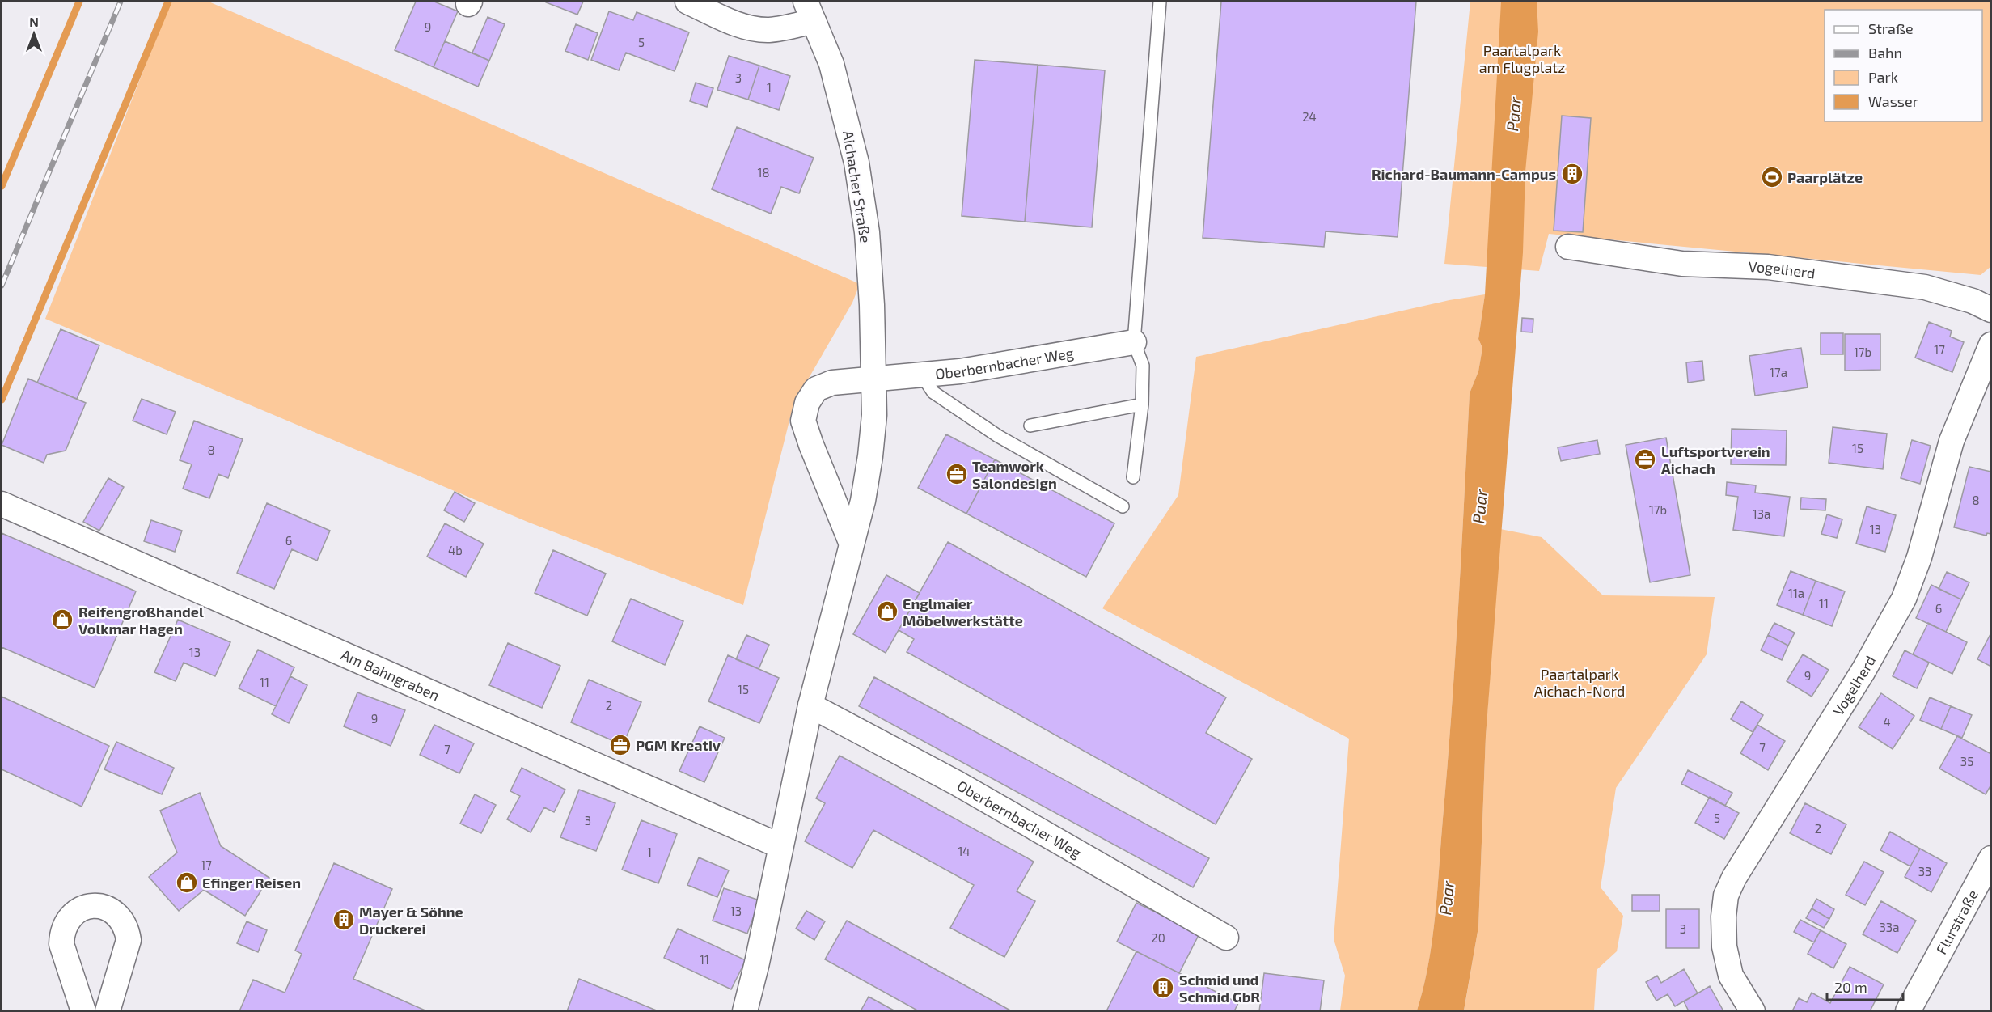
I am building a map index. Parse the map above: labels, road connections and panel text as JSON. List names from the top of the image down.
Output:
{
  "streets": {
    "street": [
      "Aichacher Straße",
      "Vogelherd",
      "Oberbernbacher Weg",
      "Am Bahngraben",
      "Flurstraße"
    ]
  },
  "crossings": [
    ["Aichacher Straße", "Oberbernbacher Weg"]
  ],
  "water": ["Paar"],
  "parks": ["Paartalpark am Flugplatz", "Paartalpark Aichach-Nord"],
  "places": {
    "building": ["Richard-Baumann-Campus", "Mayer & Söhne Druckerei", "Schmid und Schmid GbR"],
    "sports": ["Paarplätze"],
    "office": ["Luftsportverein Aichach", "Teamwork Salondesign", "PGM Kreativ"],
    "shop": ["Englmaier Möbelwerkstätte", "Reifengroßhandel Volkmar Hagen", "Efinger Reisen"]
  },
  "house_numbers": [
    "9",
    "5",
    "3",
    "1",
    "24",
    "18",
    "17",
    "17b",
    "17a",
    "15",
    "8",
    "8",
    "17b",
    "13a",
    "13",
    "6",
    "4b",
    "11a",
    "11",
    "6",
    "13",
    "9",
    "11",
    "15",
    "2",
    "9",
    "4",
    "7",
    "7",
    "35",
    "5",
    "3",
    "2",
    "14",
    "1",
    "17",
    "33",
    "13",
    "33a",
    "3",
    "20",
    "11"
  ],
  "legend": [
    "Straße",
    "Bahn",
    "Park",
    "Wasser"
  ],
  "scale_bar": "20 m",
  "north": "top"
}
